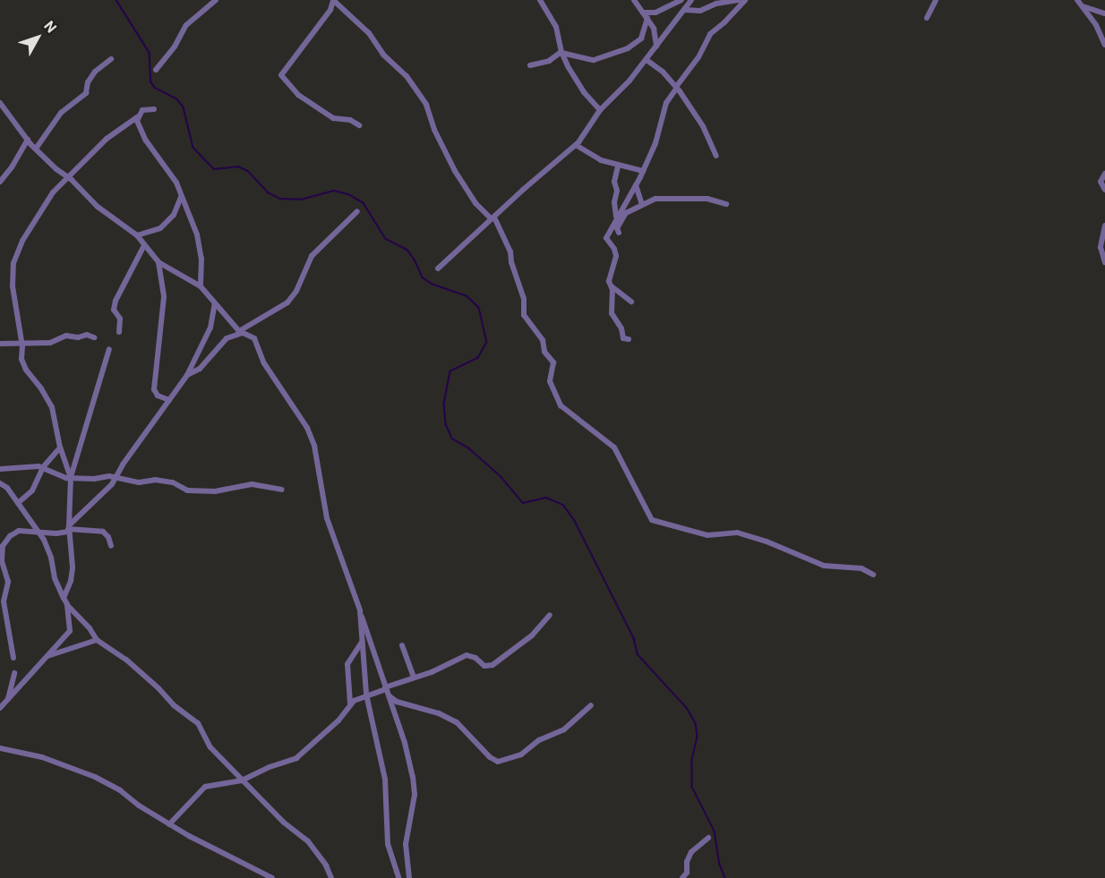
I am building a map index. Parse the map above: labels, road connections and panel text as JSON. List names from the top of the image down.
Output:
{
  "north": "top right"
}
